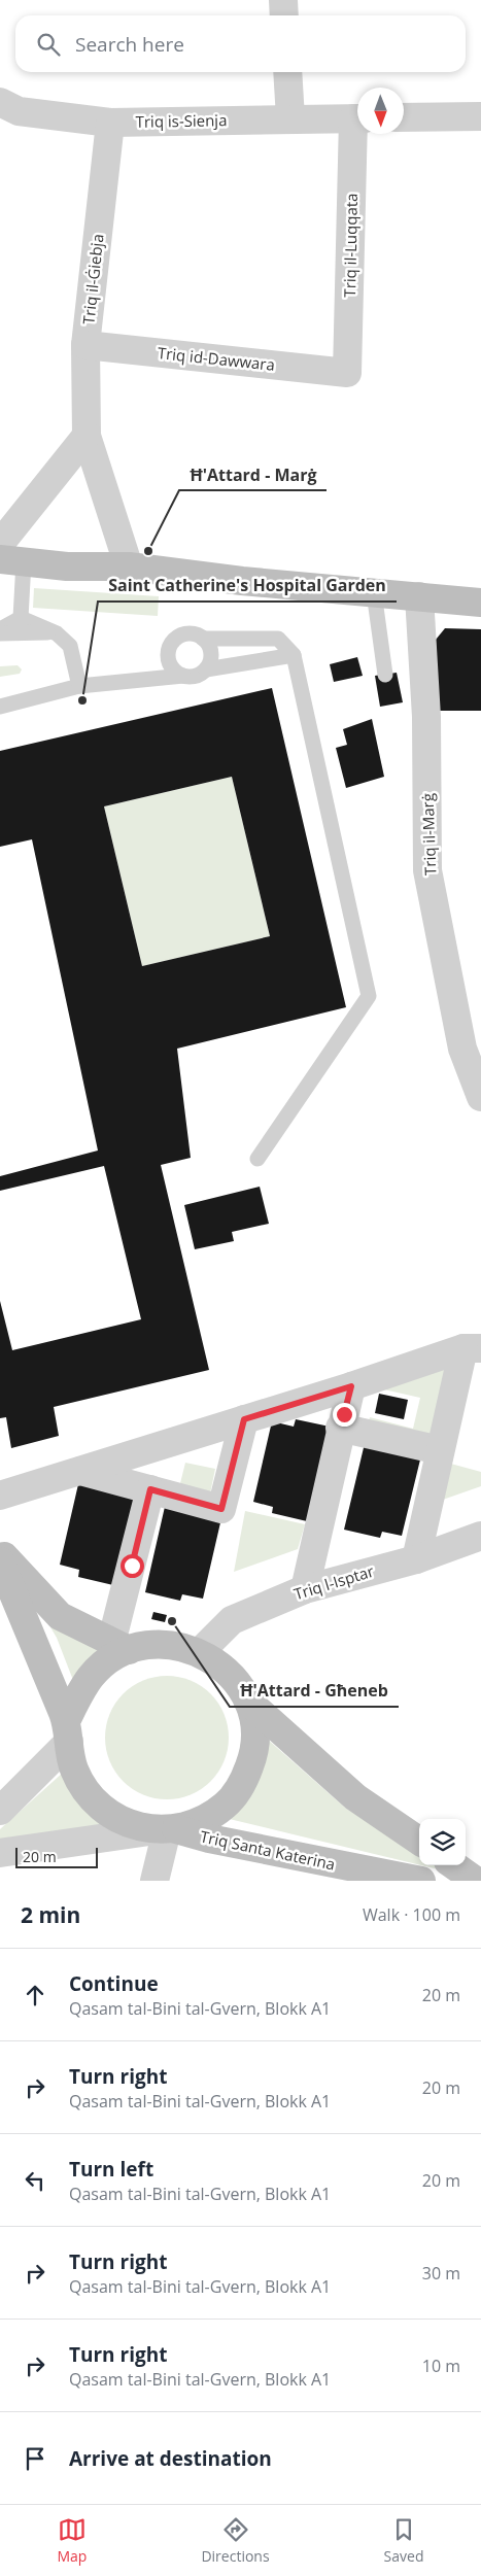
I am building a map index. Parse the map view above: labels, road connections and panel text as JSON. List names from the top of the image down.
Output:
{
  "streets": {
    "street": [
      "Triq is-Sienja",
      "Triq il-Luqqata",
      "Triq il-Ġiebja",
      "Triq id-Dawwara",
      "Triq il-Marġ",
      "Triq l-Isptar",
      "Triq Santa Katerina"
    ]
  },
  "crossings": [
    ["Triq is-Sienja", "Triq il-Ġiebja"],
    ["Triq il-Luqqata", "Triq id-Dawwara"],
    ["Triq il-Ġiebja", "Triq id-Dawwara"],
    ["Triq l-Isptar", "Triq Santa Katerina"]
  ],
  "places": ["Ħ'Attard - Marġ", "Saint Catherine's Hospital Garden", "Ħ'Attard - Għeneb"],
  "scale_bar": "20 m",
  "north": "bottom",
  "page": {
    "search": "Search here",
    "scale": "20 m",
    "heading": ["2 min", "Walk · 100 m"],
    "list": [
      ["Continue", "Qasam tal-Bini tal-Gvern, Blokk A1", "20 m"],
      ["Turn right", "Qasam tal-Bini tal-Gvern, Blokk A1", "20 m"],
      ["Turn left", "Qasam tal-Bini tal-Gvern, Blokk A1", "20 m"],
      ["Turn right", "Qasam tal-Bini tal-Gvern, Blokk A1", "30 m"],
      ["Turn right", "Qasam tal-Bini tal-Gvern, Blokk A1", "10 m"],
      "Arrive at destination"
    ],
    "nav": ["Map", "Directions", "Saved"]
  }
}
